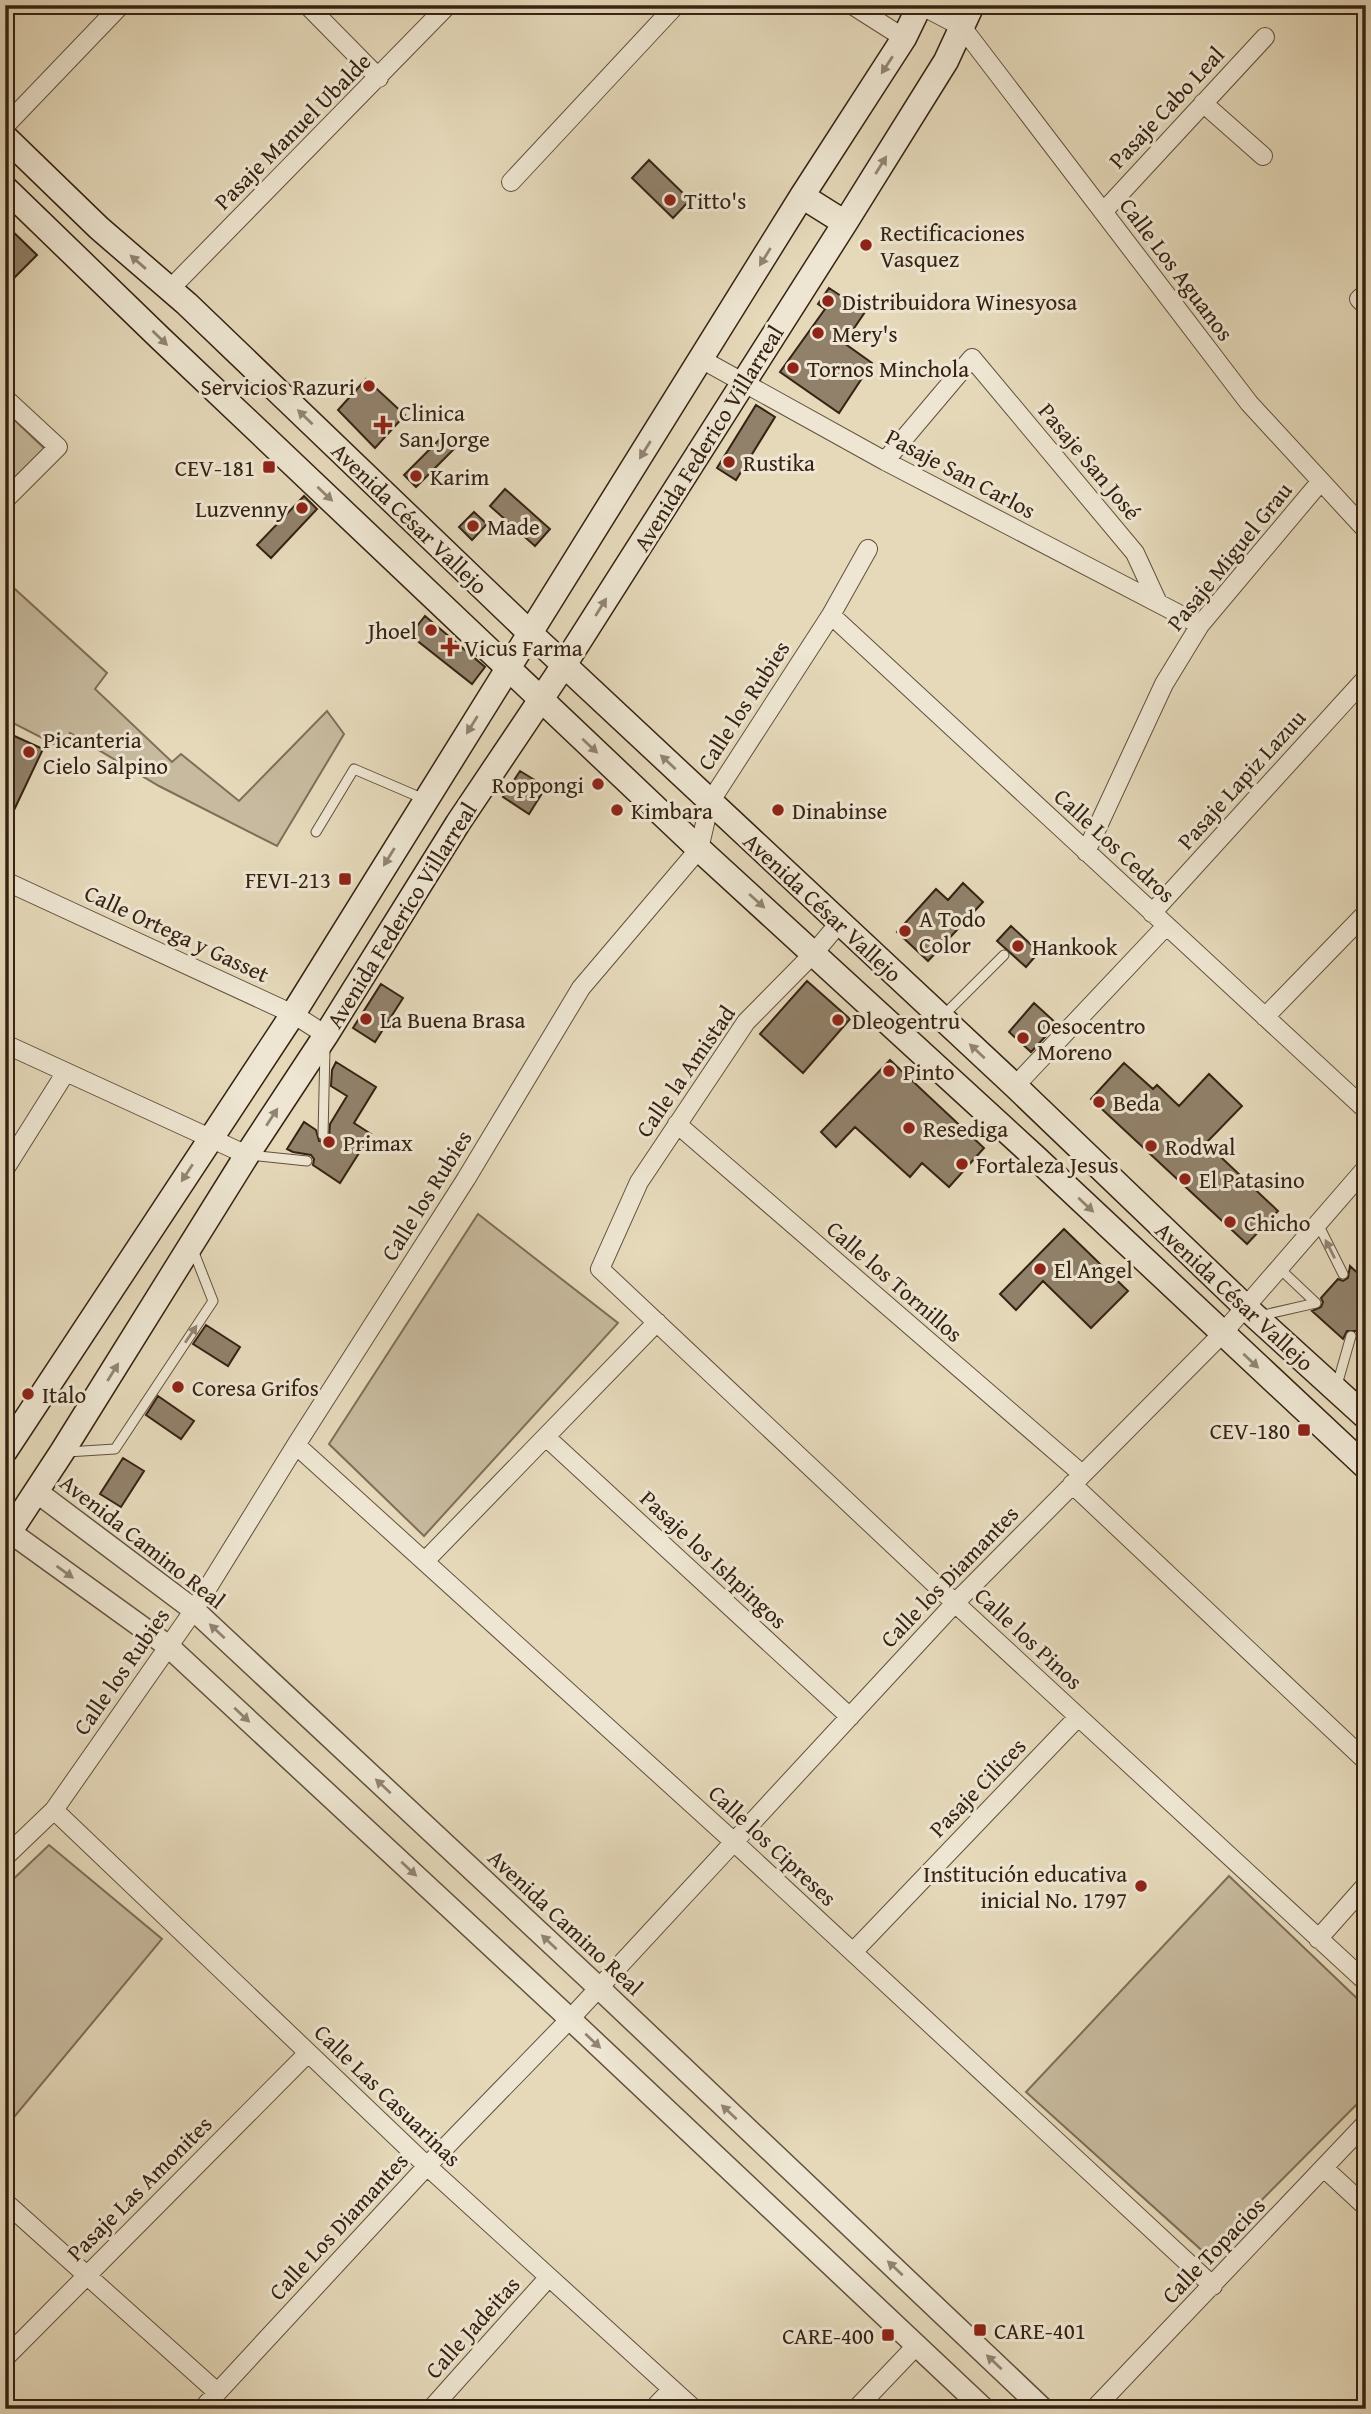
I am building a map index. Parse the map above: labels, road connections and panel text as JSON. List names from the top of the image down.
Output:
{
  "streets": {
    "main road": ["Avenida Federico Villarreal", "Avenida César Vallejo"],
    "street": [
      "Pasaje Cabo Leal",
      "Pasaje Manuel Ubalde",
      "Calle Los Aguanos",
      "Pasaje San José",
      "Pasaje San Carlos",
      "Pasaje Miguel Grau",
      "Calle los Rubies",
      "Pasaje Lapiz Lazuu",
      "Calle Los Cedros",
      "Calle Ortega y Gasset",
      "Calle la Amistad",
      "Calle los Tornillos",
      "Avenida Camino Real",
      "Pasaje los Ishpingos",
      "Calle los Diamantes",
      "Calle los Pinos",
      "Pasaje Cilices",
      "Calle los Cipreses",
      "Calle Las Casuarinas",
      "Pasaje Las Amonites",
      "Calle Los Diamantes",
      "Calle Topacios",
      "Calle Jadeitas"
    ]
  },
  "crossings": [
    ["Pasaje Cabo Leal", "Calle Los Aguanos"],
    ["Pasaje Manuel Ubalde", "Avenida César Vallejo"],
    ["Calle Los Aguanos", "Avenida Federico Villarreal"],
    ["Calle Los Aguanos", "Pasaje Miguel Grau"],
    ["Avenida Federico Villarreal", "Pasaje San Carlos"],
    ["Avenida Federico Villarreal", "Avenida César Vallejo"],
    ["Avenida Federico Villarreal", "Calle Ortega y Gasset"],
    ["Avenida Federico Villarreal", "Avenida Camino Real"],
    ["Pasaje San José", "Pasaje San Carlos"],
    ["Pasaje San Carlos", "Pasaje Miguel Grau"],
    ["Avenida César Vallejo", "Calle los Rubies"],
    ["Avenida César Vallejo", "Calle la Amistad"],
    ["Avenida César Vallejo", "Calle los Diamantes"],
    ["Pasaje Miguel Grau", "Calle Los Cedros"],
    ["Calle los Rubies", "Calle Los Cedros"],
    ["Calle los Rubies", "Avenida Camino Real"],
    ["Calle los Rubies", "Calle los Cipreses"],
    ["Calle los Rubies", "Calle Las Casuarinas"],
    ["Pasaje Lapiz Lazuu", "Calle Los Cedros"],
    ["Calle la Amistad", "Calle los Tornillos"],
    ["Calle la Amistad", "Calle los Pinos"],
    ["Calle los Tornillos", "Calle los Diamantes"],
    ["Avenida Camino Real", "Calle los Diamantes"],
    ["Pasaje los Ishpingos", "Calle los Diamantes"],
    ["Calle los Diamantes", "Calle los Pinos"],
    ["Calle los Diamantes", "Calle los Cipreses"],
    ["Calle los Diamantes", "Calle Los Diamantes"],
    ["Calle los Pinos", "Pasaje Cilices"],
    ["Pasaje Cilices", "Calle los Cipreses"],
    ["Calle los Cipreses", "Calle Topacios"],
    ["Calle Las Casuarinas", "Pasaje Las Amonites"],
    ["Calle Las Casuarinas", "Calle Los Diamantes"],
    ["Calle Las Casuarinas", "Calle Jadeitas"]
  ],
  "places": {
    "other": [
      "Titto's",
      "Rectificaciones Vasquez",
      "Distribuidora Winesyosa",
      "Mery's",
      "Tornos Minchola",
      "Servicios Razuri",
      "Rustika",
      "Karim",
      "Luzvenny",
      "Made",
      "Jhoel",
      "Picanteria Cielo Salpino",
      "Roppongi",
      "Kimbara",
      "Dinabinse",
      "A Todo Color",
      "Hankook",
      "La Buena Brasa",
      "Dleogentru",
      "Oesocentro Moreno",
      "Pinto",
      "Beda",
      "Resediga",
      "Primax",
      "Rodwal",
      "Fortaleza Jesus",
      "El Patasino",
      "Chicho",
      "El Angel",
      "Coresa Grifos",
      "Italo",
      "Institución educativa inicial No. 1797"
    ],
    "health": ["Clinica San Jorge", "Vicus Farma"],
    "transit": [
      "CEV-181",
      "FEVI-213",
      "CEV-180",
      "CARE-401",
      "CARE-400"
    ]
  }
}
